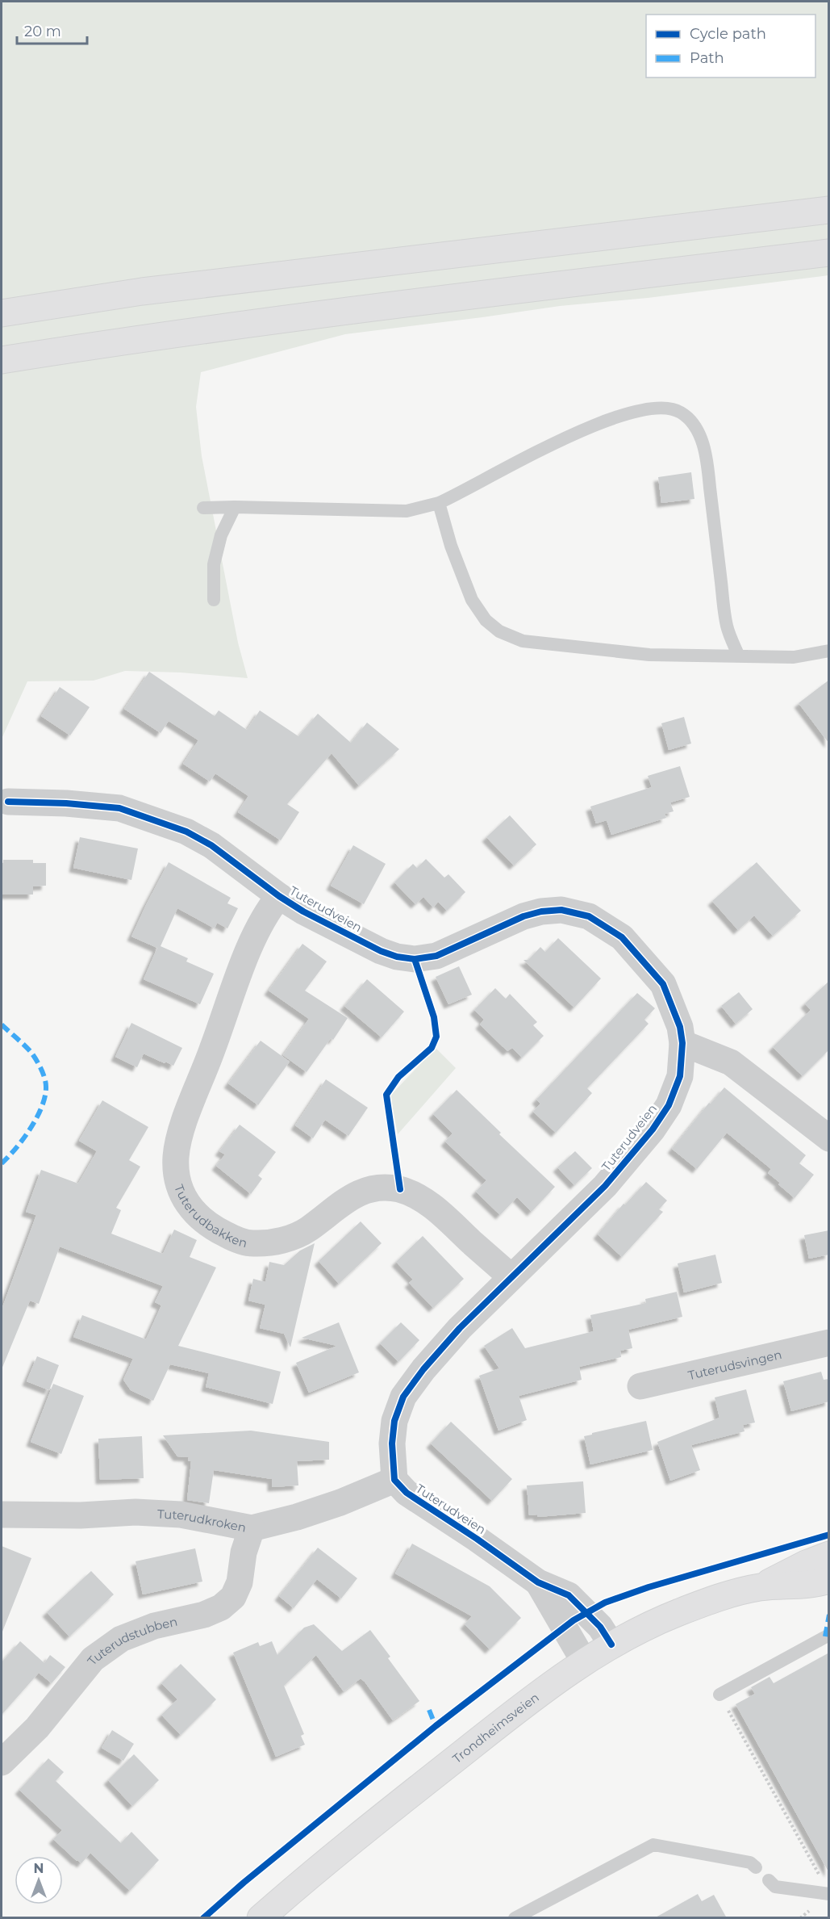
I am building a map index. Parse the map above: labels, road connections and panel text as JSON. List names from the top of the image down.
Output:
{
  "streets": {
    "main road": ["Trondheimsveien"],
    "street": [
      "Tuterudveien",
      "Tuterudbakken",
      "Tuterudsvingen",
      "Tuterudkroken",
      "Tuterudstubben"
    ]
  },
  "crossings": [
    ["Tuterudveien", "Tuterudbakken"],
    ["Tuterudveien", "Tuterudkroken"],
    ["Tuterudveien", "Trondheimsveien"],
    ["Tuterudkroken", "Tuterudstubben"]
  ],
  "legend": ["Cycle path", "Path"],
  "scale_bar": "20 m",
  "north": "top"
}
